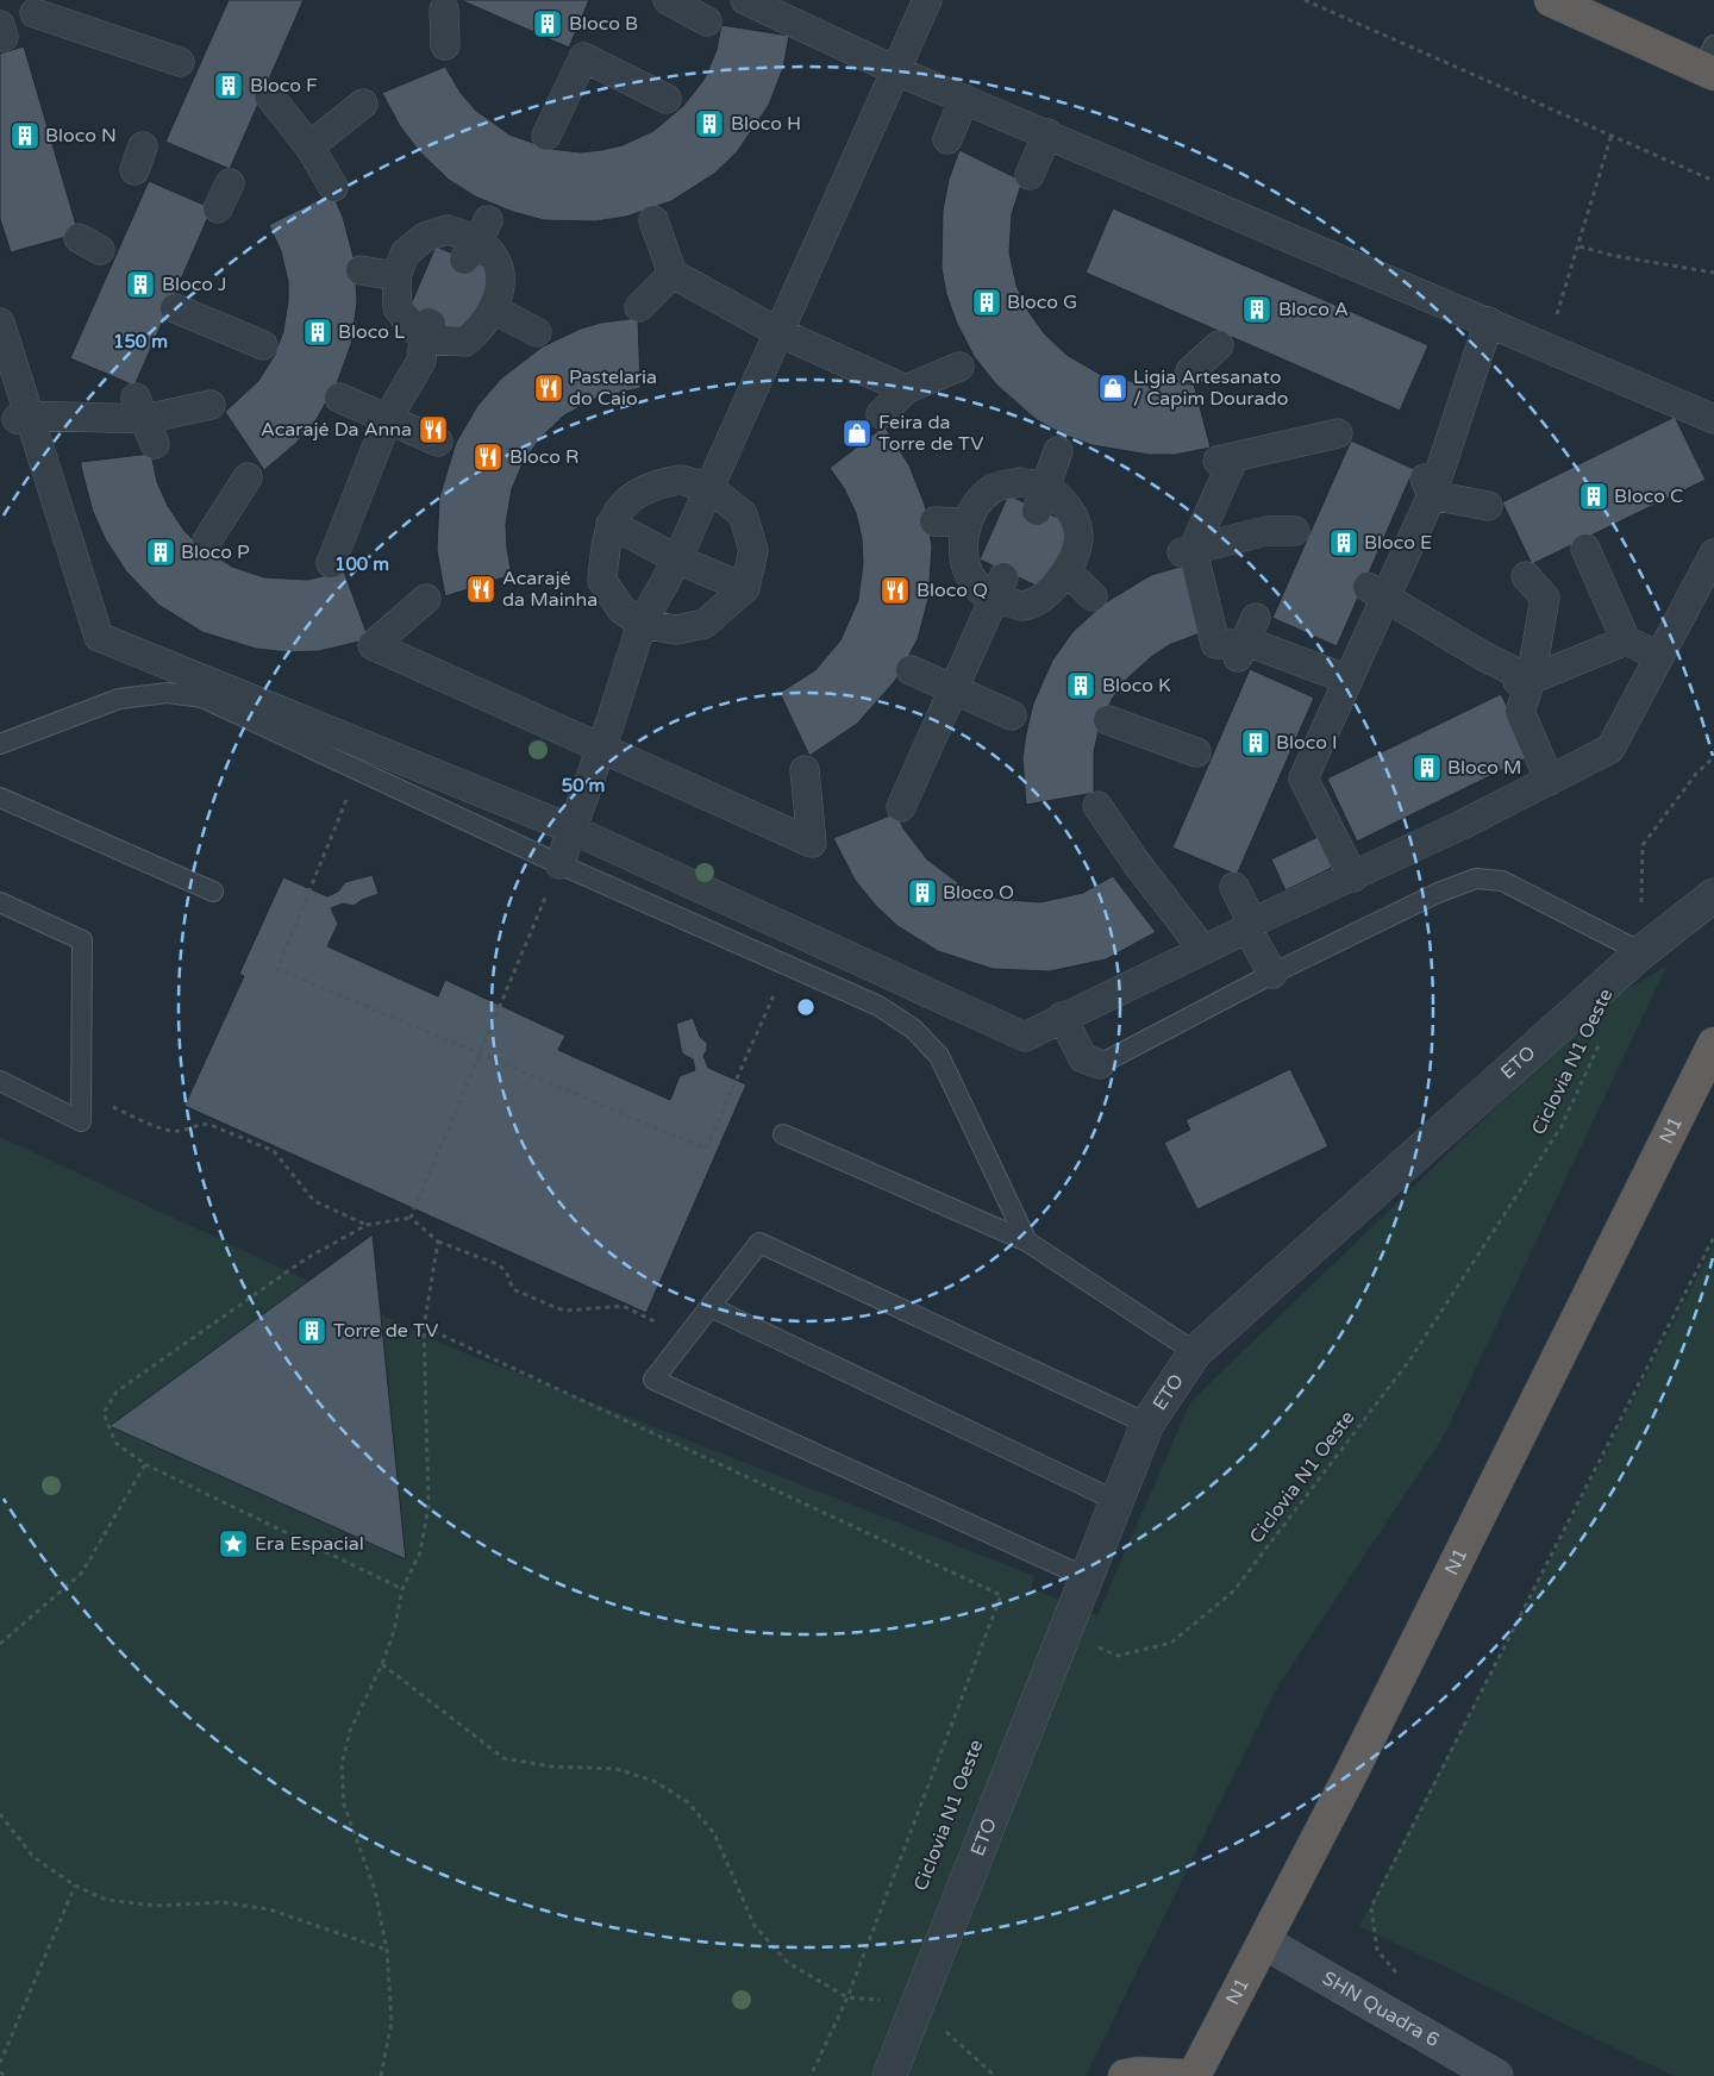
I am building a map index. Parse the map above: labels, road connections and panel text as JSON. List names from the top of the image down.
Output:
{
  "streets": {
    "highway": ["N1"],
    "main road": ["SHN Quadra 6"],
    "street": ["ETO"],
    "path": ["Ciclovia N1 Oeste"]
  },
  "crossings": [
    ["ETO", "Ciclovia N1 Oeste"],
    ["N1", "SHN Quadra 6"]
  ],
  "places": {
    "building": [
      "Bloco B",
      "Bloco F",
      "Bloco H",
      "Bloco N",
      "Bloco J",
      "Bloco G",
      "Bloco A",
      "Bloco L",
      "Bloco C",
      "Bloco E",
      "Bloco P",
      "Bloco K",
      "Bloco I",
      "Bloco M",
      "Bloco O",
      "Torre de TV"
    ],
    "restaurant": [
      "Pastelaria do Caio",
      "Acarajé Da Anna",
      "Bloco R",
      "Acarajé da Mainha",
      "Bloco Q"
    ],
    "shop": ["Ligia Artesanato / Capim Dourado", "Feira da Torre de TV"],
    "place": ["Era Espacial"]
  },
  "rings": ["150 m", "100 m", "50 m"]
}
